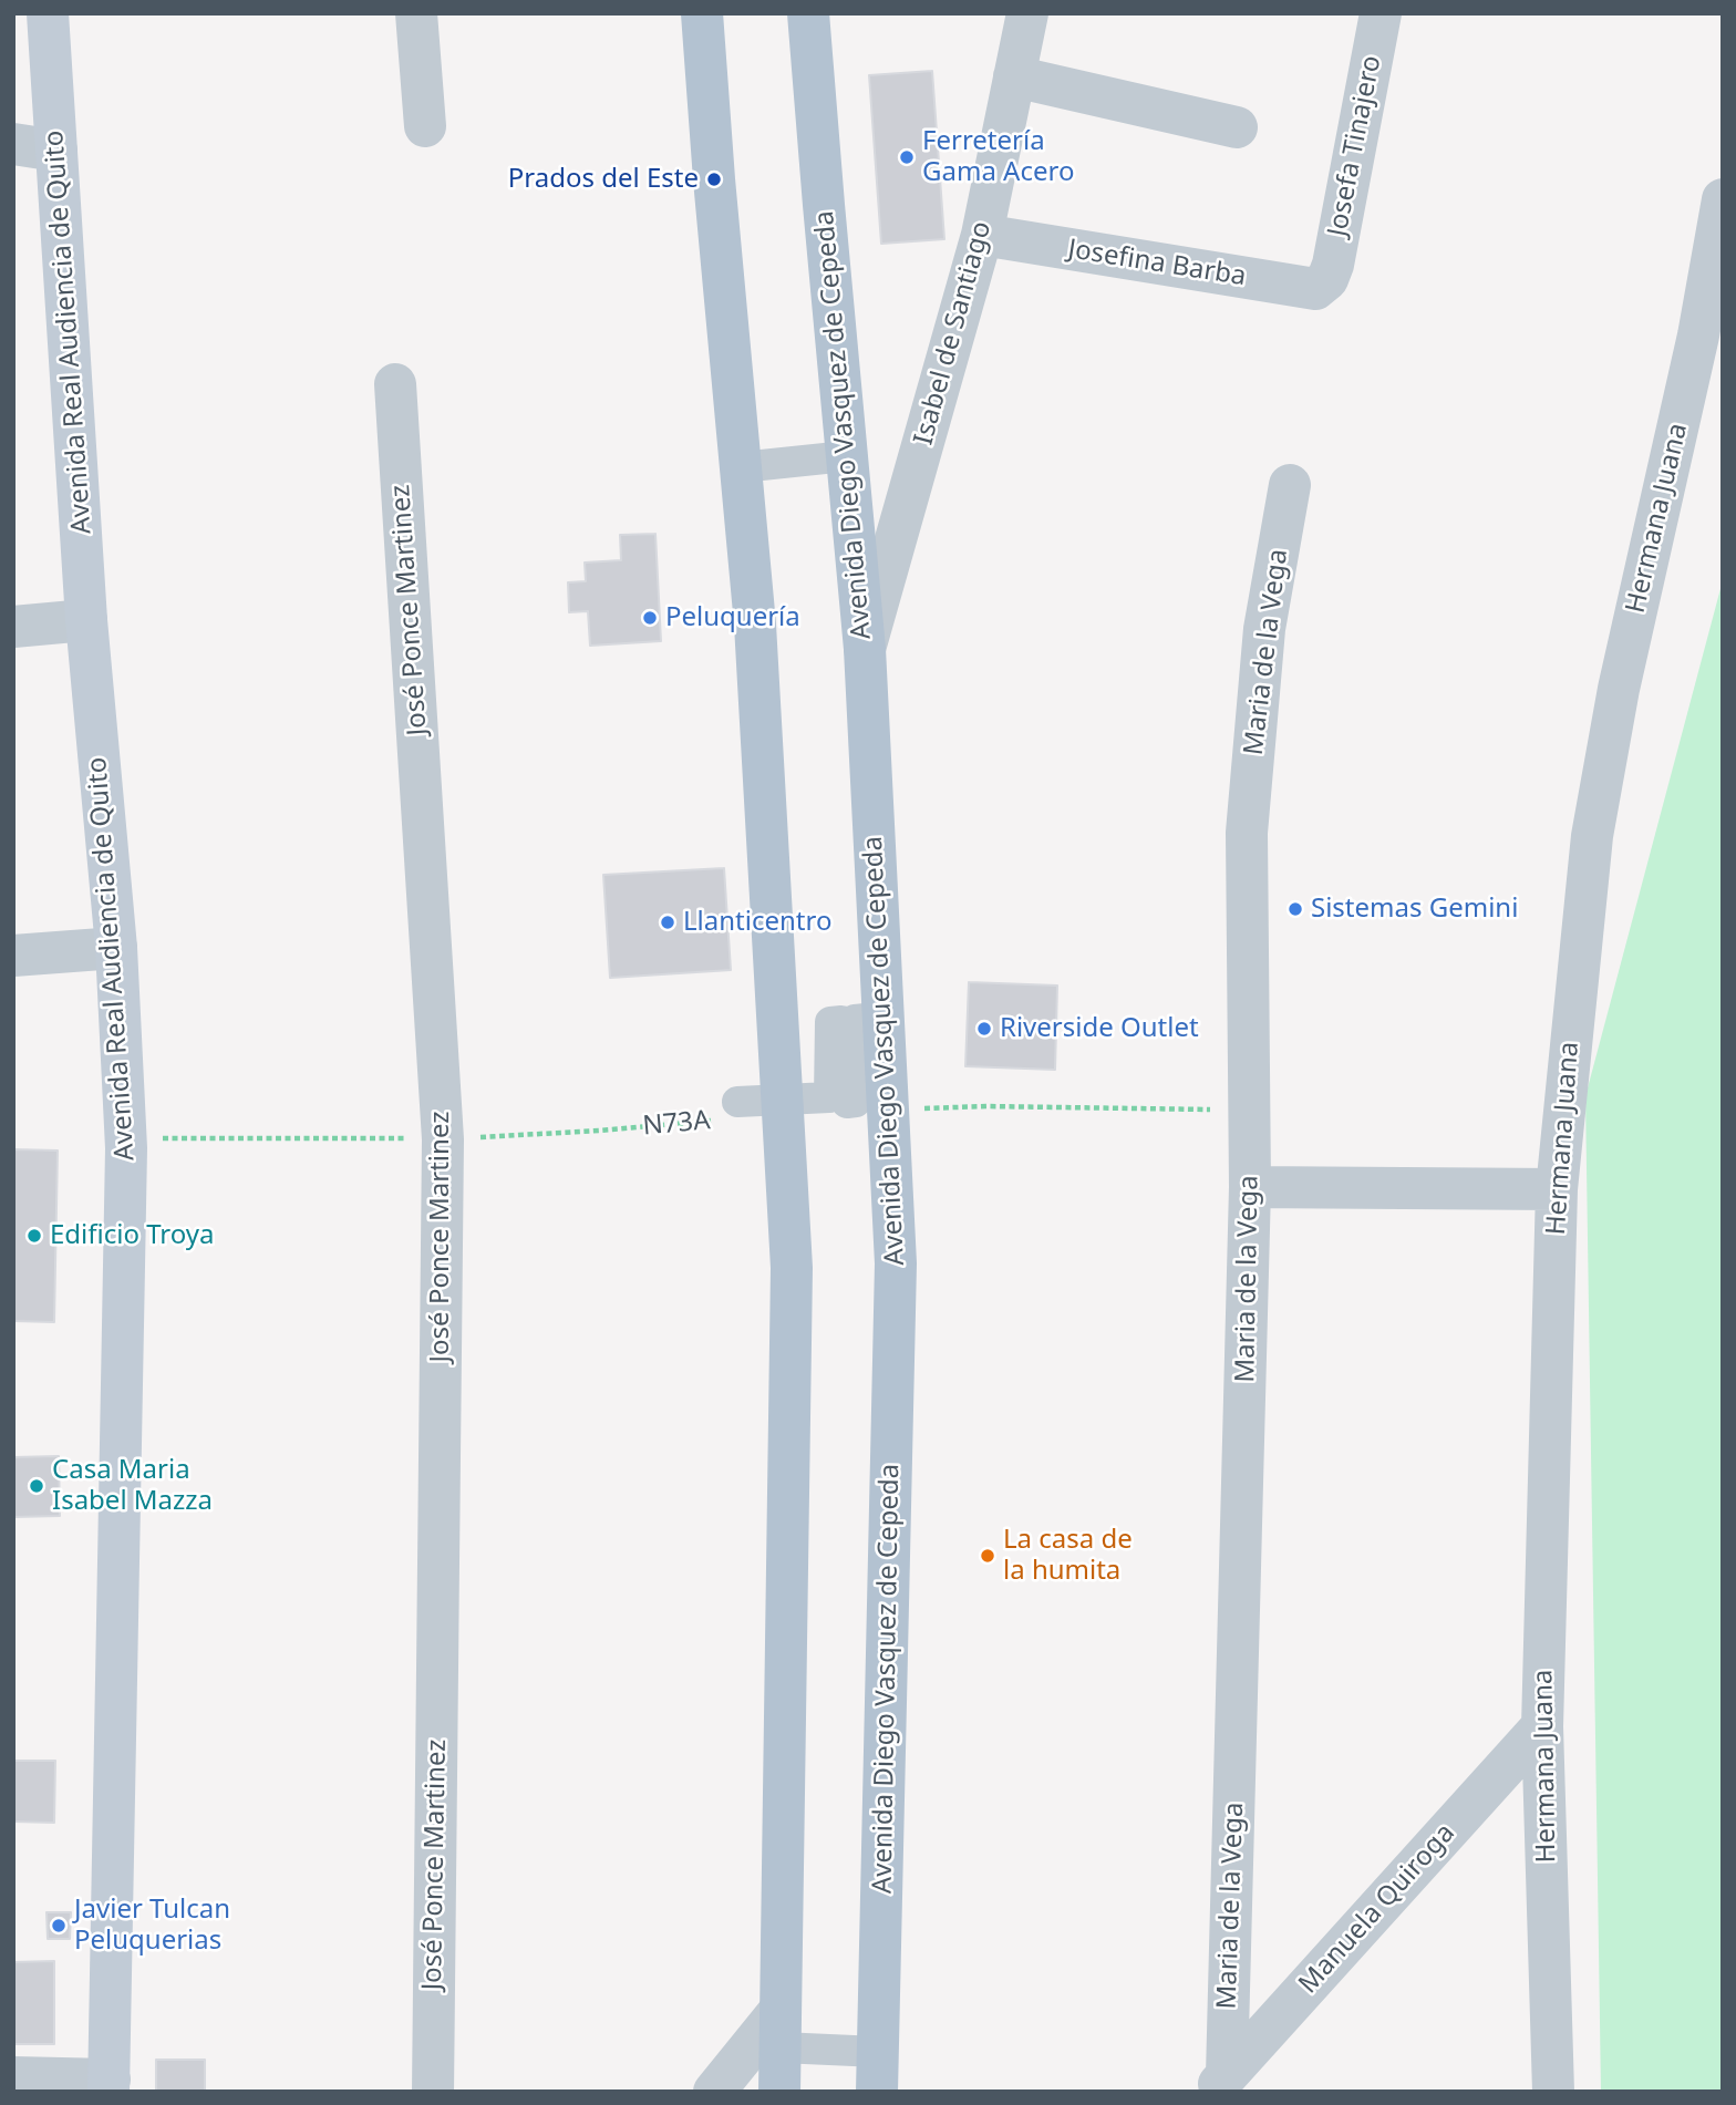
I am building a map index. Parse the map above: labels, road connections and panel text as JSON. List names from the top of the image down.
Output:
{
  "streets": {
    "main road": ["Avenida Real Audiencia de Quito", "Avenida Diego Vasquez de Cepeda"],
    "street": [
      "Josefa Tinajero",
      "Josefina Barba",
      "Isabel de Santiago",
      "Hermana Juana",
      "José Ponce Martinez",
      "Maria de la Vega",
      "N73A",
      "Manuela Quiroga"
    ]
  },
  "crossings": [
    ["Josefa Tinajero", "Josefina Barba"],
    ["Josefina Barba", "Isabel de Santiago"],
    ["Isabel de Santiago", "Avenida Diego Vasquez de Cepeda"],
    ["Avenida Diego Vasquez de Cepeda", "N73A"],
    ["Hermana Juana", "Manuela Quiroga"],
    ["José Ponce Martinez", "N73A"],
    ["Maria de la Vega", "Manuela Quiroga"]
  ],
  "places": [
    "Ferretería Gama Acero",
    "Prados del Este",
    "Peluquería",
    "Sistemas Gemini",
    "Llanticentro",
    "Riverside Outlet",
    "Edificio Troya",
    "Casa Maria Isabel Mazza",
    "La casa de la humita",
    "Javier Tulcan Peluquerias"
  ]
}
